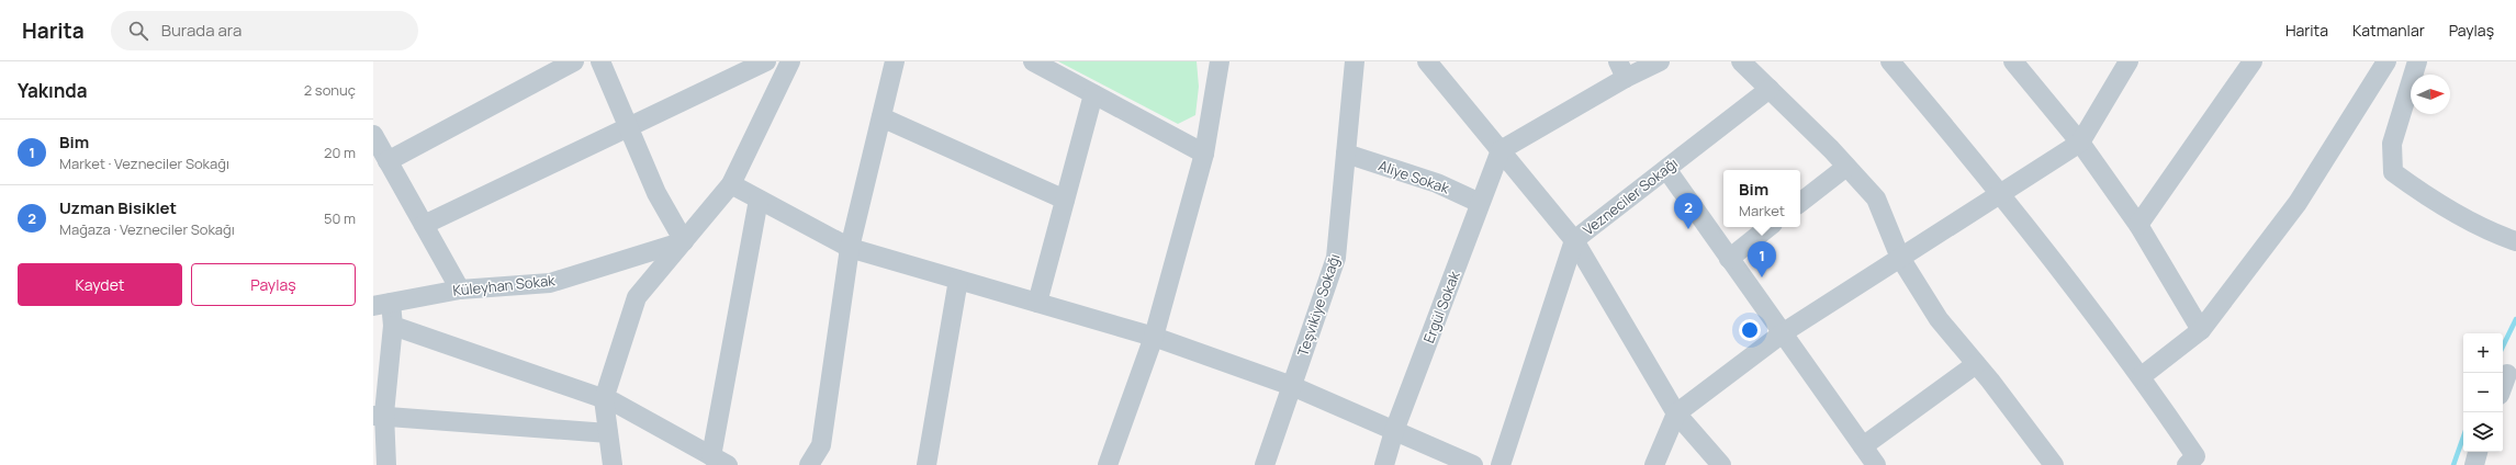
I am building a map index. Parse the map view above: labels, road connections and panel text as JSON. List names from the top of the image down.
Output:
{
  "streets": {
    "street": [
      "Aliye Sokak",
      "Vezneciler Sokağı",
      "Küleyhan Sokak",
      "Teşvikiye Sokağı",
      "Ergül Sokak"
    ]
  },
  "crossings": [
    ["Aliye Sokak", "Teşvikiye Sokağı"],
    ["Aliye Sokak", "Ergül Sokak"]
  ],
  "north": "right",
  "page": {
    "header": "Harita",
    "search": "Burada ara",
    "nav": ["Harita", "Katmanlar", "Paylaş"],
    "heading": ["Yakında", "2 sonuç"],
    "list": [
      {
        "mark": "1",
        "name": "Bim",
        "note": "Market · Vezneciler Sokağı",
        "value": "20 m"
      },
      {
        "mark": "2",
        "name": "Uzman Bisiklet",
        "note": "Mağaza · Vezneciler Sokağı",
        "value": "50 m"
      }
    ],
    "popup": ["Bim", "Market"],
    "pins": ["2", "1"],
    "buttons": ["Kaydet", "Paylaş"],
    "map_buttons": ["+", "−"]
  }
}
